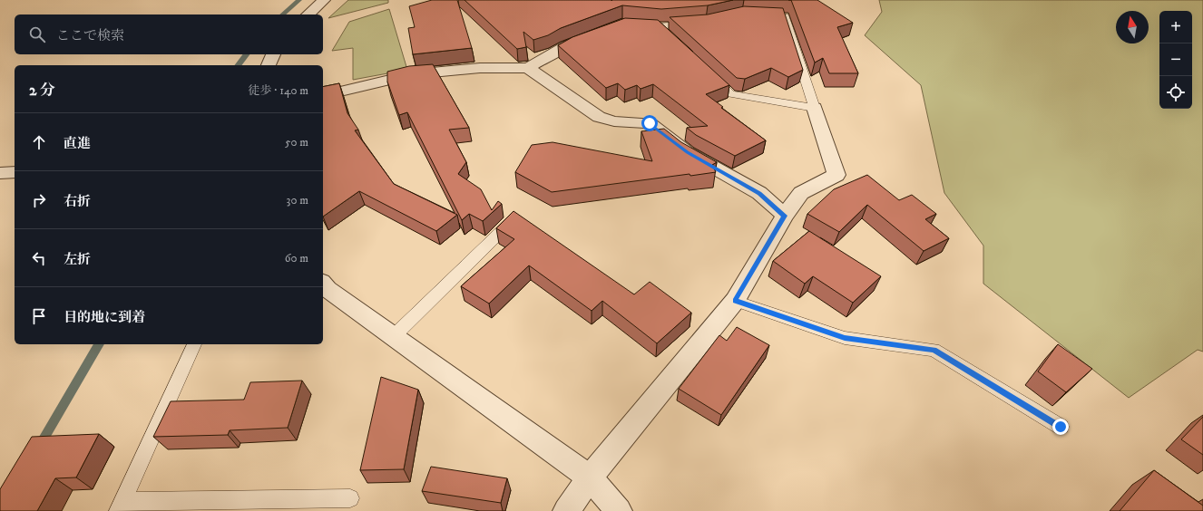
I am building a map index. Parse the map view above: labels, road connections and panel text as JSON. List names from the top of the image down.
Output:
{
  "north": "top",
  "page": {
    "map_buttons": ["+", "−"],
    "search": "ここで検索",
    "heading": ["2 分", "徒歩 · 140 m"],
    "list": [
      ["直進", "50 m"],
      ["右折", "30 m"],
      ["左折", "60 m"],
      "目的地に到着"
    ]
  }
}
